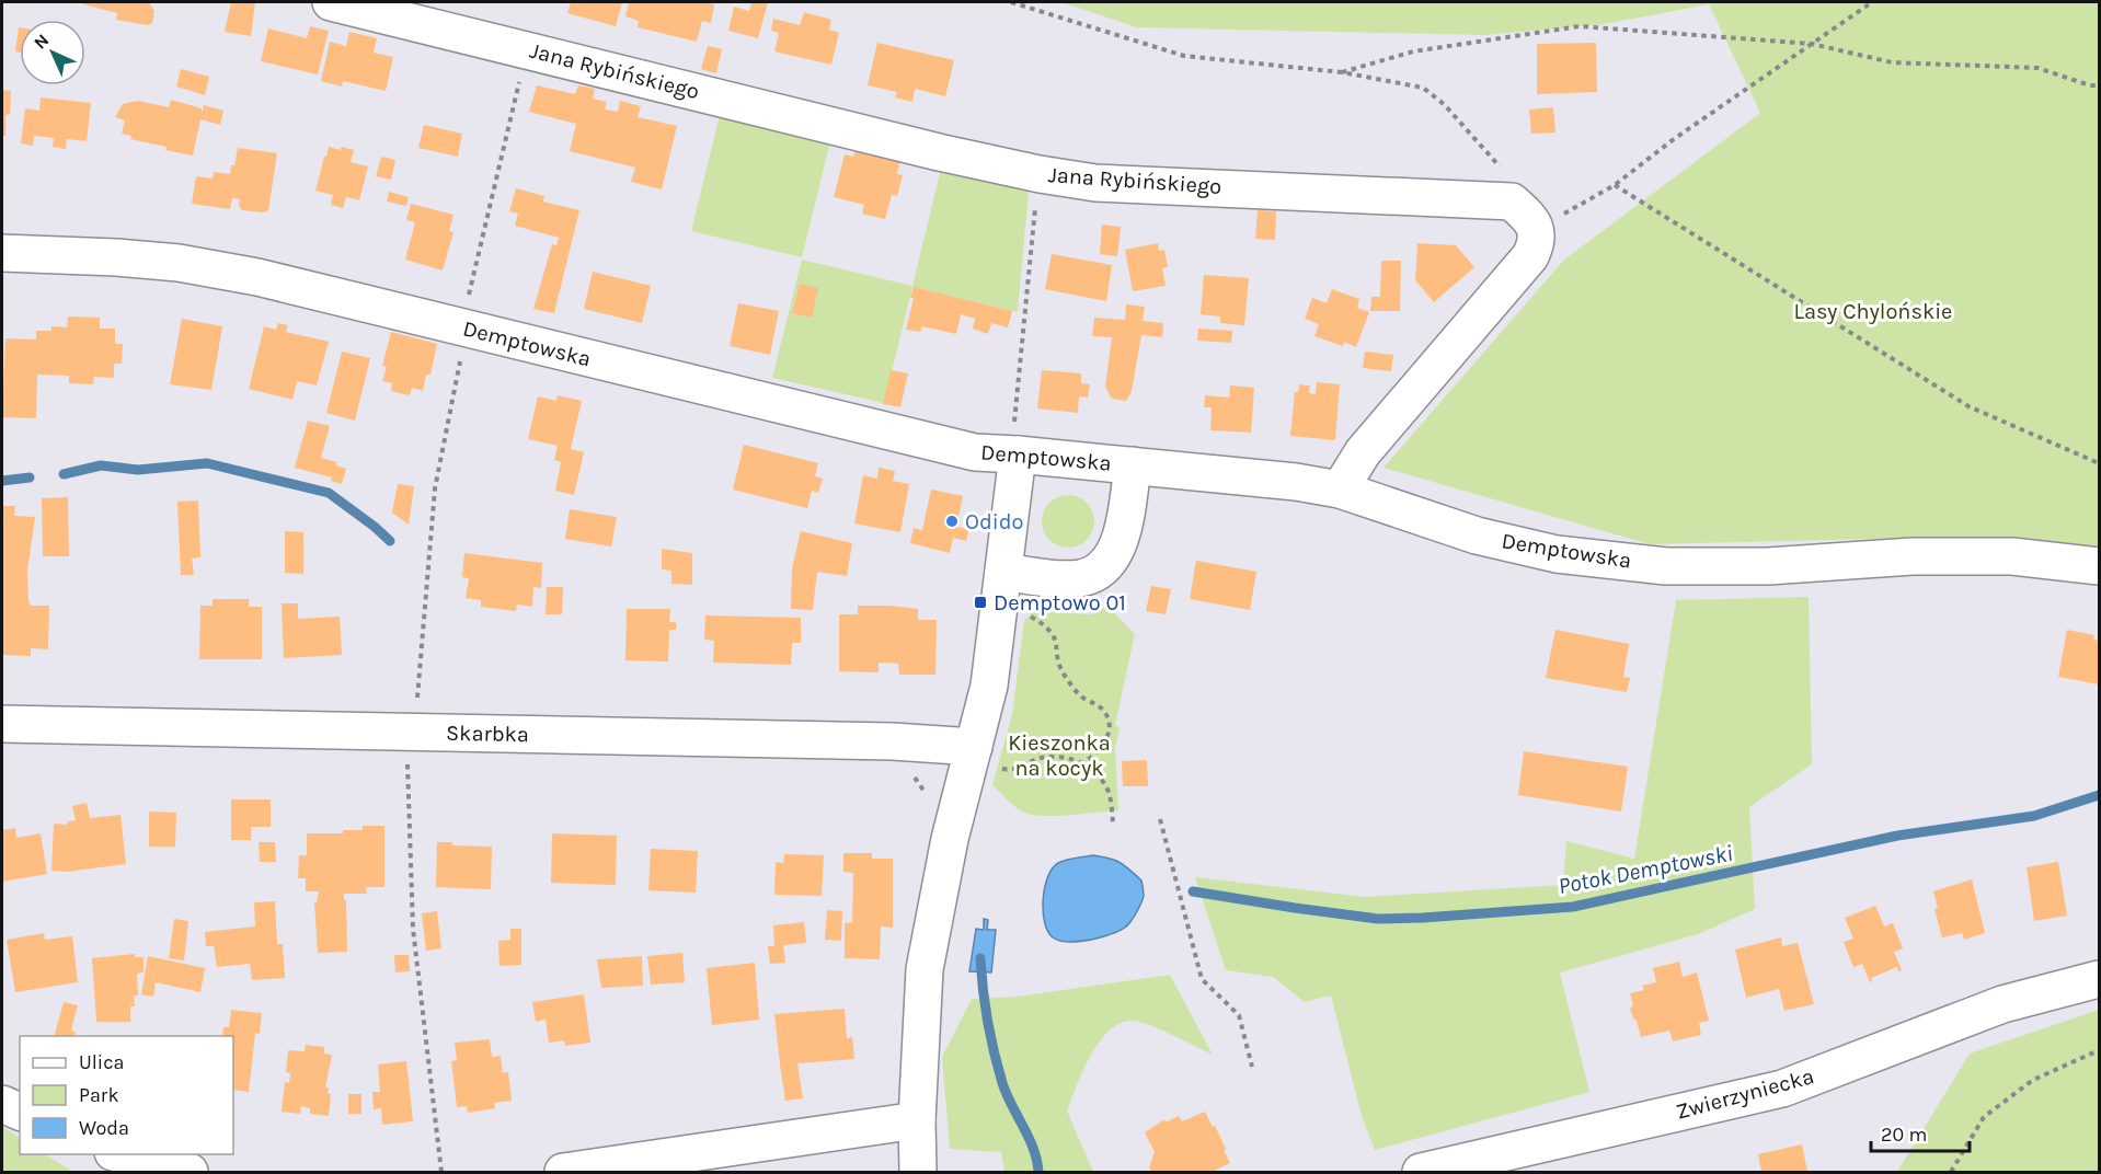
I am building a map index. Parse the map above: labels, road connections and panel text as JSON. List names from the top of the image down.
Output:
{
  "streets": {
    "street": [
      "Jana Rybińskiego",
      "Demptowska",
      "Skarbka",
      "Zwierzyniecka"
    ]
  },
  "water": ["Potok Demptowski"],
  "parks": ["Lasy Chylońskie", "Kieszonka na kocyk"],
  "places": {
    "other": ["Odido"],
    "transit": ["Demptowo 01"]
  },
  "legend": ["Ulica", "Park", "Woda"],
  "scale_bar": "20 m",
  "north": "top left"
}
